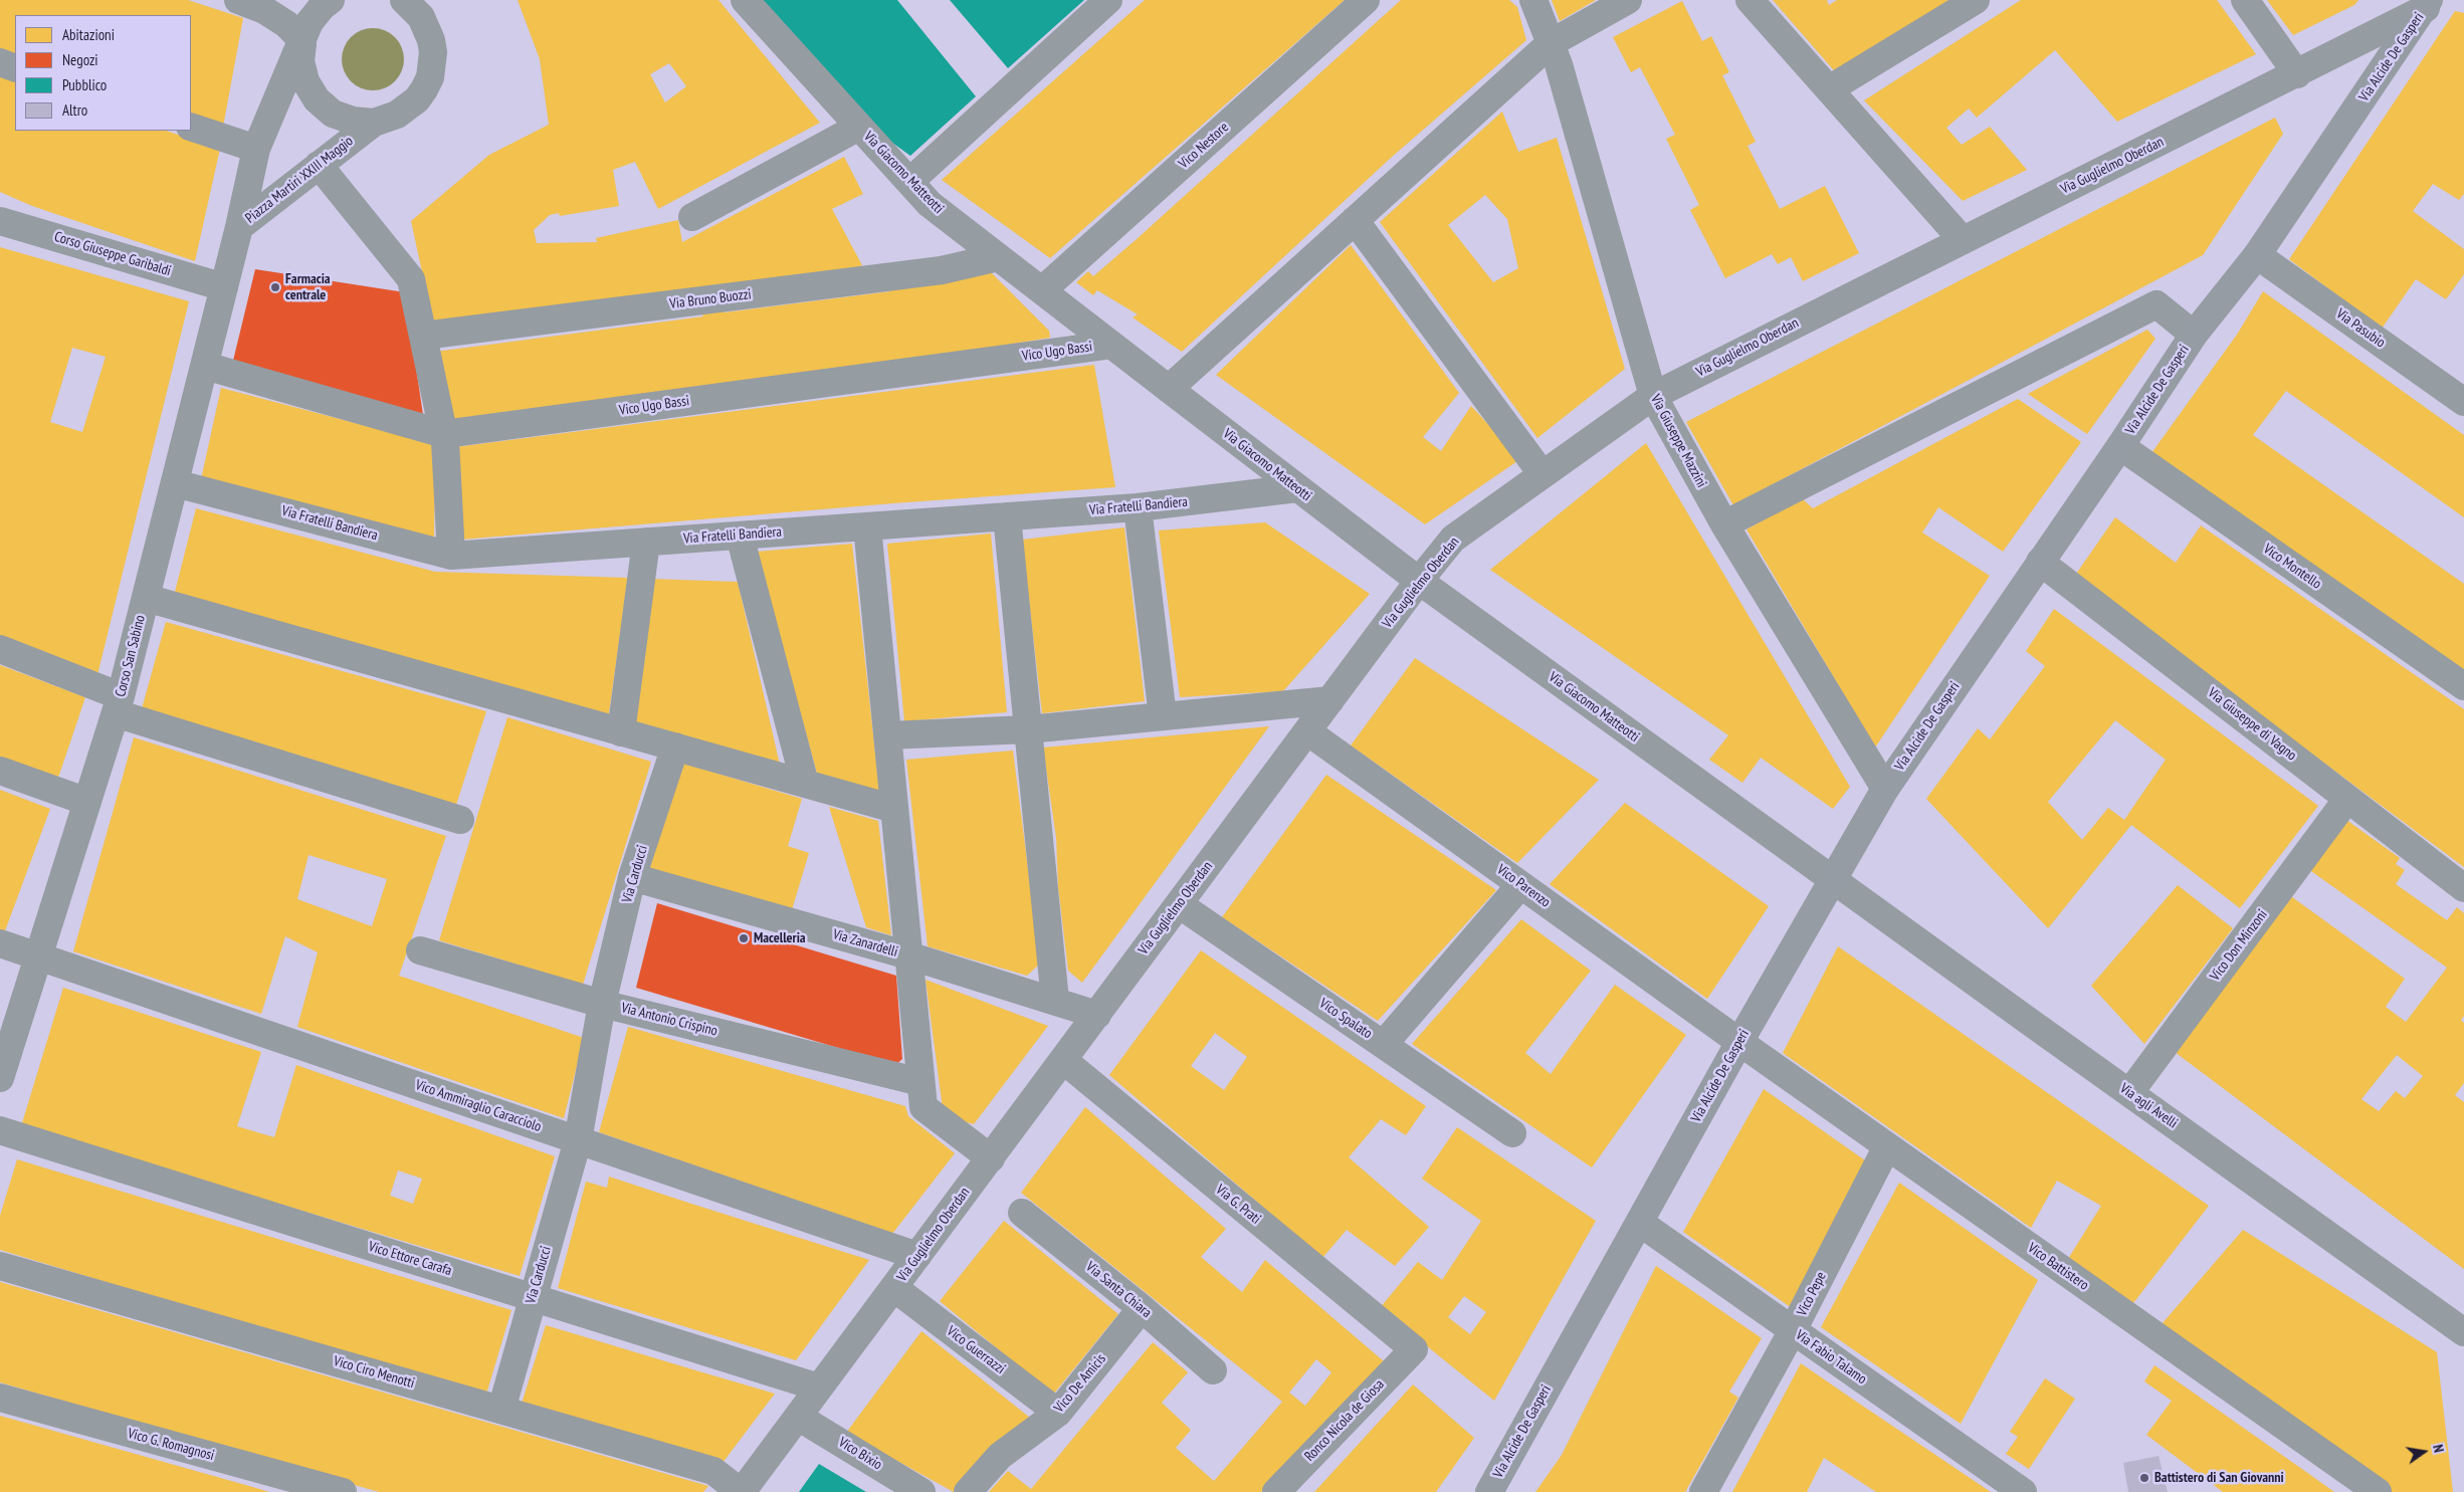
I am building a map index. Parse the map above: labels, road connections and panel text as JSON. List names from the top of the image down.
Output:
{
  "streets": {
    "street": [
      "Via Alcide De Gasperi",
      "Vico Nestore",
      "Via Guglielmo Oberdan",
      "Via Giacomo Matteotti",
      "Piazza Martiri XXIII Maggio",
      "Corso Giuseppe Garibaldi",
      "Via Bruno Buozzi",
      "Via Pasubio",
      "Vico Ugo Bassi",
      "Via Giuseppe Mazzini",
      "Via Fratelli Bandiera",
      "Vico Montello",
      "Corso San Sabino",
      "Via Giuseppe di Vagno",
      "Via Carducci",
      "Vico Parenzo",
      "Via Zanardelli",
      "Vico Don Minzoni",
      "Vico Spalato",
      "Via Antonio Crispino",
      "Vico Ammiraglio Caracciolo",
      "Via agli Avelli",
      "Via G. Prati",
      "Vico Ettore Carafa",
      "Vico Battistero",
      "Via Santa Chiara",
      "Vico Pepe",
      "Vico Guerrazzi",
      "Via Fabio Talamo",
      "Vico Ciro Menotti",
      "Vico De Amicis",
      "Ronco Nicola de Giosa",
      "Vico G. Romagnosi",
      "Vico Bixio"
    ]
  },
  "crossings": [
    ["Via Alcide De Gasperi", "Via Guglielmo Oberdan"],
    ["Via Alcide De Gasperi", "Via Giacomo Matteotti"],
    ["Via Alcide De Gasperi", "Via Pasubio"],
    ["Via Alcide De Gasperi", "Via Giuseppe Mazzini"],
    ["Via Alcide De Gasperi", "Vico Montello"],
    ["Via Alcide De Gasperi", "Via Giuseppe di Vagno"],
    ["Via Alcide De Gasperi", "Vico Parenzo"],
    ["Via Alcide De Gasperi", "Via agli Avelli"],
    ["Via Alcide De Gasperi", "Vico Battistero"],
    ["Via Alcide De Gasperi", "Via Fabio Talamo"],
    ["Vico Nestore", "Via Giacomo Matteotti"],
    ["Via Guglielmo Oberdan", "Via Giacomo Matteotti"],
    ["Via Guglielmo Oberdan", "Via Giuseppe Mazzini"],
    ["Via Guglielmo Oberdan", "Vico Parenzo"],
    ["Via Guglielmo Oberdan", "Via Zanardelli"],
    ["Via Guglielmo Oberdan", "Vico Spalato"],
    ["Via Guglielmo Oberdan", "Vico Ammiraglio Caracciolo"],
    ["Via Guglielmo Oberdan", "Via G. Prati"],
    ["Via Guglielmo Oberdan", "Vico Ettore Carafa"],
    ["Via Guglielmo Oberdan", "Vico Guerrazzi"],
    ["Via Guglielmo Oberdan", "Vico Ciro Menotti"],
    ["Via Guglielmo Oberdan", "Vico Bixio"],
    ["Via Giacomo Matteotti", "Via Bruno Buozzi"],
    ["Via Giacomo Matteotti", "Vico Ugo Bassi"],
    ["Via Giacomo Matteotti", "Via Fratelli Bandiera"],
    ["Via Giacomo Matteotti", "Via agli Avelli"],
    ["Piazza Martiri XXIII Maggio", "Corso San Sabino"],
    ["Corso Giuseppe Garibaldi", "Corso San Sabino"],
    ["Vico Ugo Bassi", "Corso San Sabino"],
    ["Via Fratelli Bandiera", "Corso San Sabino"],
    ["Corso San Sabino", "Vico Ammiraglio Caracciolo"],
    ["Via Giuseppe di Vagno", "Vico Don Minzoni"],
    ["Via Carducci", "Via Zanardelli"],
    ["Via Carducci", "Via Antonio Crispino"],
    ["Via Carducci", "Vico Ammiraglio Caracciolo"],
    ["Via Carducci", "Vico Ettore Carafa"],
    ["Via Carducci", "Vico Ciro Menotti"],
    ["Vico Parenzo", "Vico Battistero"],
    ["Vico Don Minzoni", "Via agli Avelli"],
    ["Via G. Prati", "Ronco Nicola de Giosa"],
    ["Vico Battistero", "Vico Pepe"],
    ["Via Santa Chiara", "Vico De Amicis"],
    ["Vico Pepe", "Via Fabio Talamo"],
    ["Vico Guerrazzi", "Vico De Amicis"]
  ],
  "places": ["Farmacia centrale", "Macelleria", "Battistero di San Giovanni"],
  "legend": [
    "Abitazioni",
    "Negozi",
    "Pubblico",
    "Altro"
  ],
  "north": "right"
}
